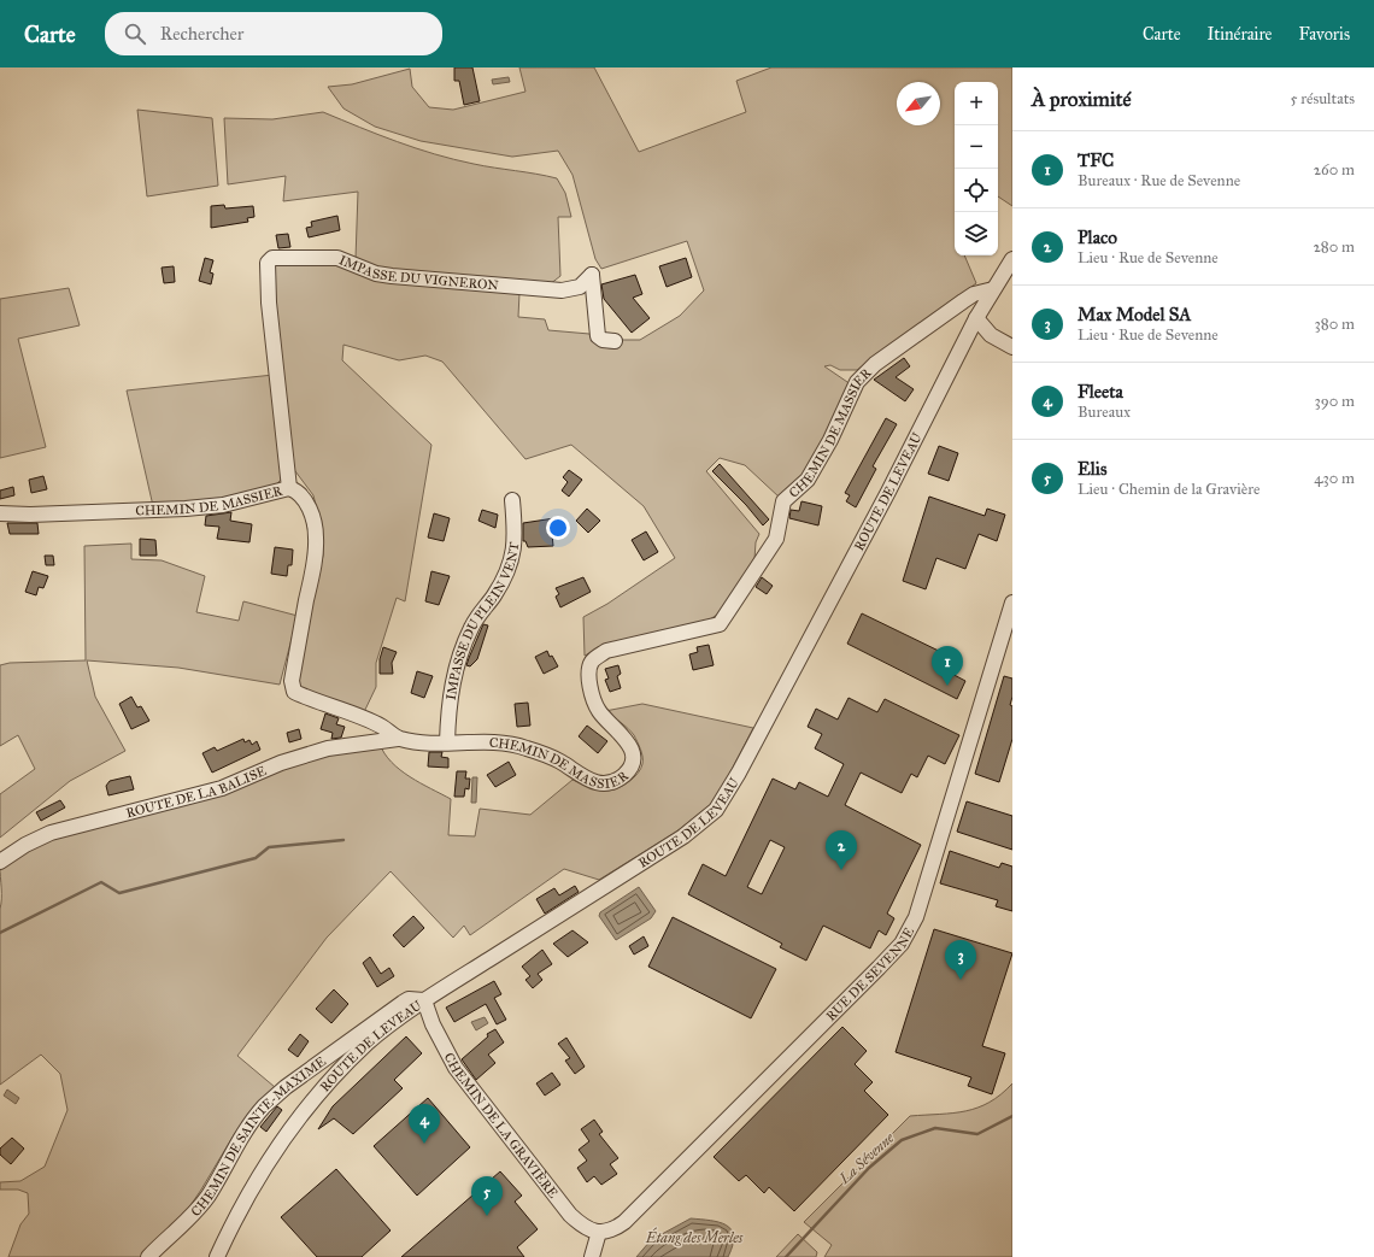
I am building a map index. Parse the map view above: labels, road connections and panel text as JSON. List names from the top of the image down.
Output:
{
  "streets": {
    "street": [
      "IMPASSE DU VIGNERON",
      "CHEMIN DE MASSIER",
      "ROUTE DE LEVEAU",
      "IMPASSE DU PLEIN VENT",
      "ROUTE DE LA BALISE",
      "RUE DE SEVENNE",
      "CHEMIN DE LA GRAVIÈRE",
      "CHEMIN DE SAINTE-MAXIME"
    ]
  },
  "crossings": [
    ["IMPASSE DU VIGNERON", "CHEMIN DE MASSIER"],
    ["CHEMIN DE MASSIER", "ROUTE DE LEVEAU"],
    ["CHEMIN DE MASSIER", "IMPASSE DU PLEIN VENT"],
    ["CHEMIN DE MASSIER", "ROUTE DE LA BALISE"],
    ["ROUTE DE LEVEAU", "CHEMIN DE LA GRAVIÈRE"],
    ["ROUTE DE LEVEAU", "CHEMIN DE SAINTE-MAXIME"],
    ["RUE DE SEVENNE", "CHEMIN DE LA GRAVIÈRE"],
    ["CHEMIN DE LA GRAVIÈRE", "CHEMIN DE SAINTE-MAXIME"]
  ],
  "water": ["La Sévenne", "Étang des Merles"],
  "north": "bottom left",
  "page": {
    "header": "Carte",
    "search": "Rechercher",
    "nav": ["Carte", "Itinéraire", "Favoris"],
    "heading": ["À proximité", "5 résultats"],
    "map_buttons": ["+", "−"],
    "list": [
      {
        "mark": "1",
        "name": "TFC",
        "note": "Bureaux · Rue de Sevenne",
        "value": "260 m"
      },
      {
        "mark": "2",
        "name": "Placo",
        "note": "Lieu · Rue de Sevenne",
        "value": "280 m"
      },
      {
        "mark": "3",
        "name": "Max Model SA",
        "note": "Lieu · Rue de Sevenne",
        "value": "380 m"
      },
      {
        "mark": "4",
        "name": "Fleeta",
        "note": "Bureaux",
        "value": "390 m"
      },
      {
        "mark": "5",
        "name": "Elis",
        "note": "Lieu · Chemin de la Gravière",
        "value": "430 m"
      }
    ],
    "pins": [
      "1",
      "2",
      "3",
      "4",
      "5"
    ]
  }
}
